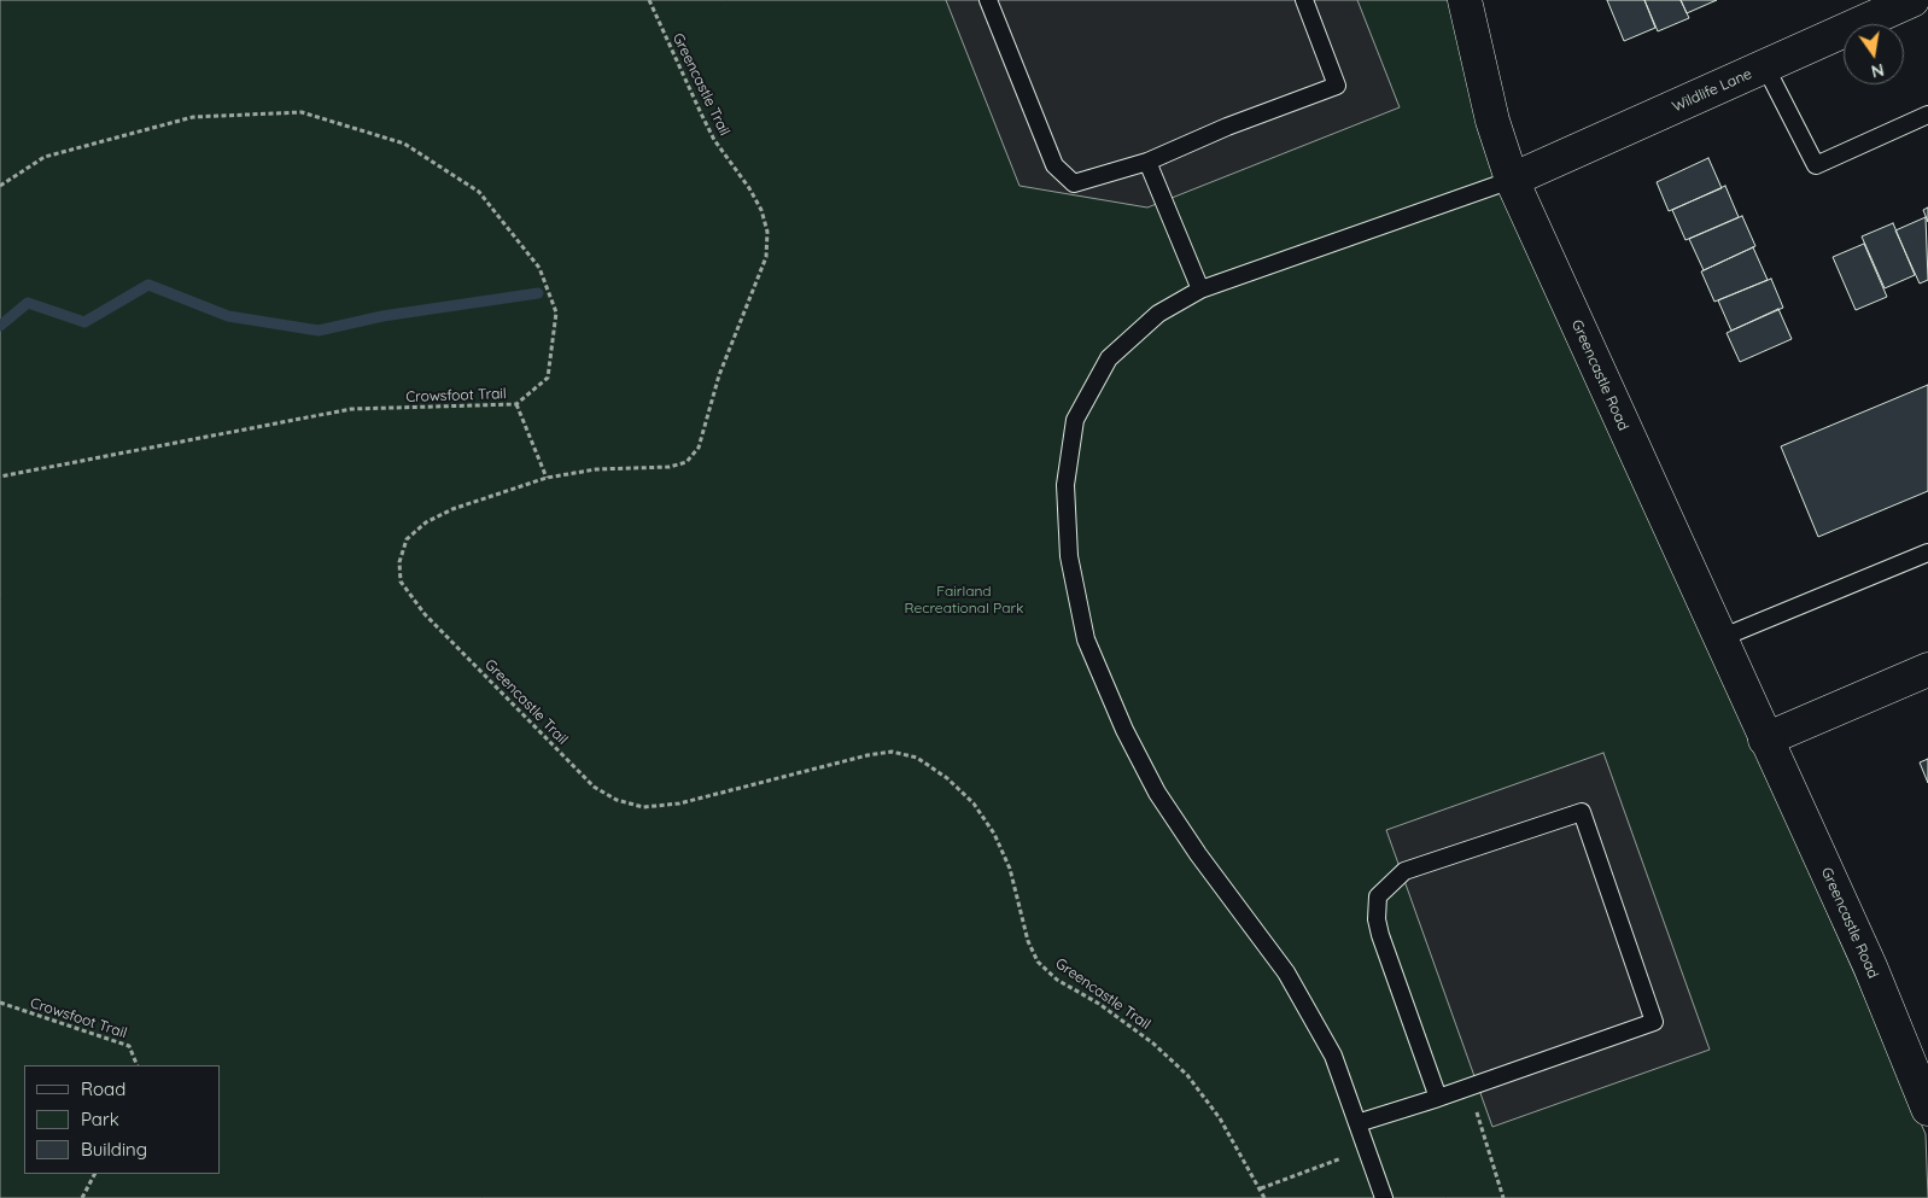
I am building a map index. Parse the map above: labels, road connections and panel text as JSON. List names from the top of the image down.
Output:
{
  "streets": {
    "street": ["Wildlife Lane", "Greencastle Road"],
    "path": ["Greencastle Trail", "Crowsfoot Trail"]
  },
  "crossings": [
    ["Wildlife Lane", "Greencastle Road"]
  ],
  "parks": ["Fairland Recreational Park"],
  "legend": ["Road", "Park", "Building"],
  "north": "bottom"
}
